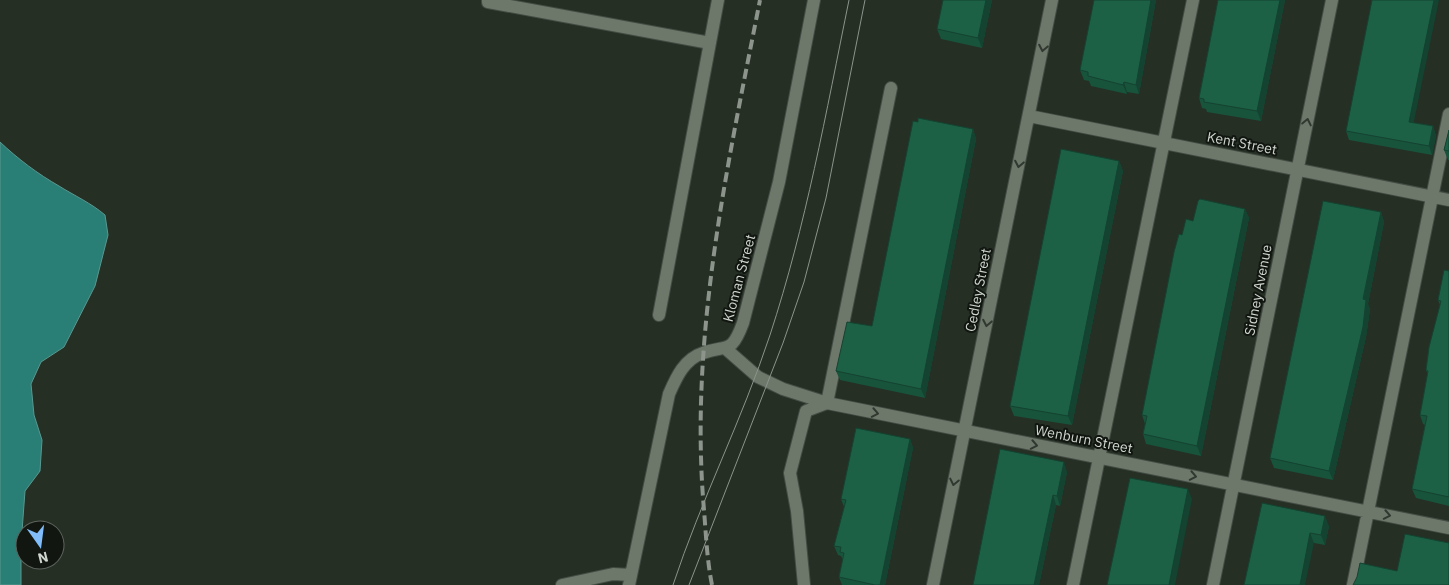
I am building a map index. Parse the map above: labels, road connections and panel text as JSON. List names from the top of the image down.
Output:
{
  "streets": {
    "street": [
      "Kent Street",
      "Kloman Street",
      "Cedley Street",
      "Sidney Avenue",
      "Wenburn Street"
    ]
  },
  "crossings": [
    ["Kent Street", "Cedley Street"],
    ["Kent Street", "Sidney Avenue"],
    ["Kloman Street", "Wenburn Street"],
    ["Cedley Street", "Wenburn Street"],
    ["Sidney Avenue", "Wenburn Street"]
  ],
  "one_way": ["Cedley Street", "Wenburn Street"],
  "north": "bottom"
}
